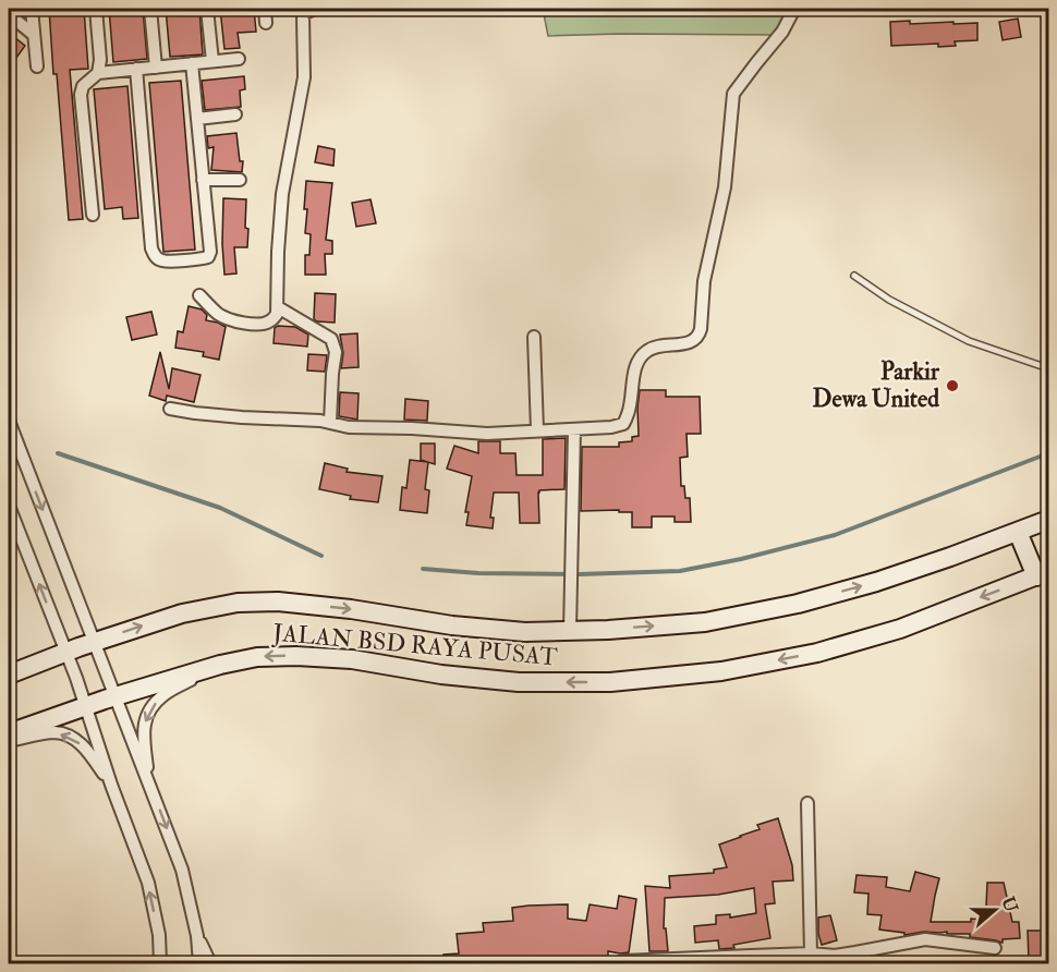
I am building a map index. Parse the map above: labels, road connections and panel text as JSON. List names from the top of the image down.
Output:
{
  "streets": {
    "main road": ["JALAN BSD RAYA PUSAT"]
  },
  "places": ["Parkir Dewa United"],
  "north": "right"
}
